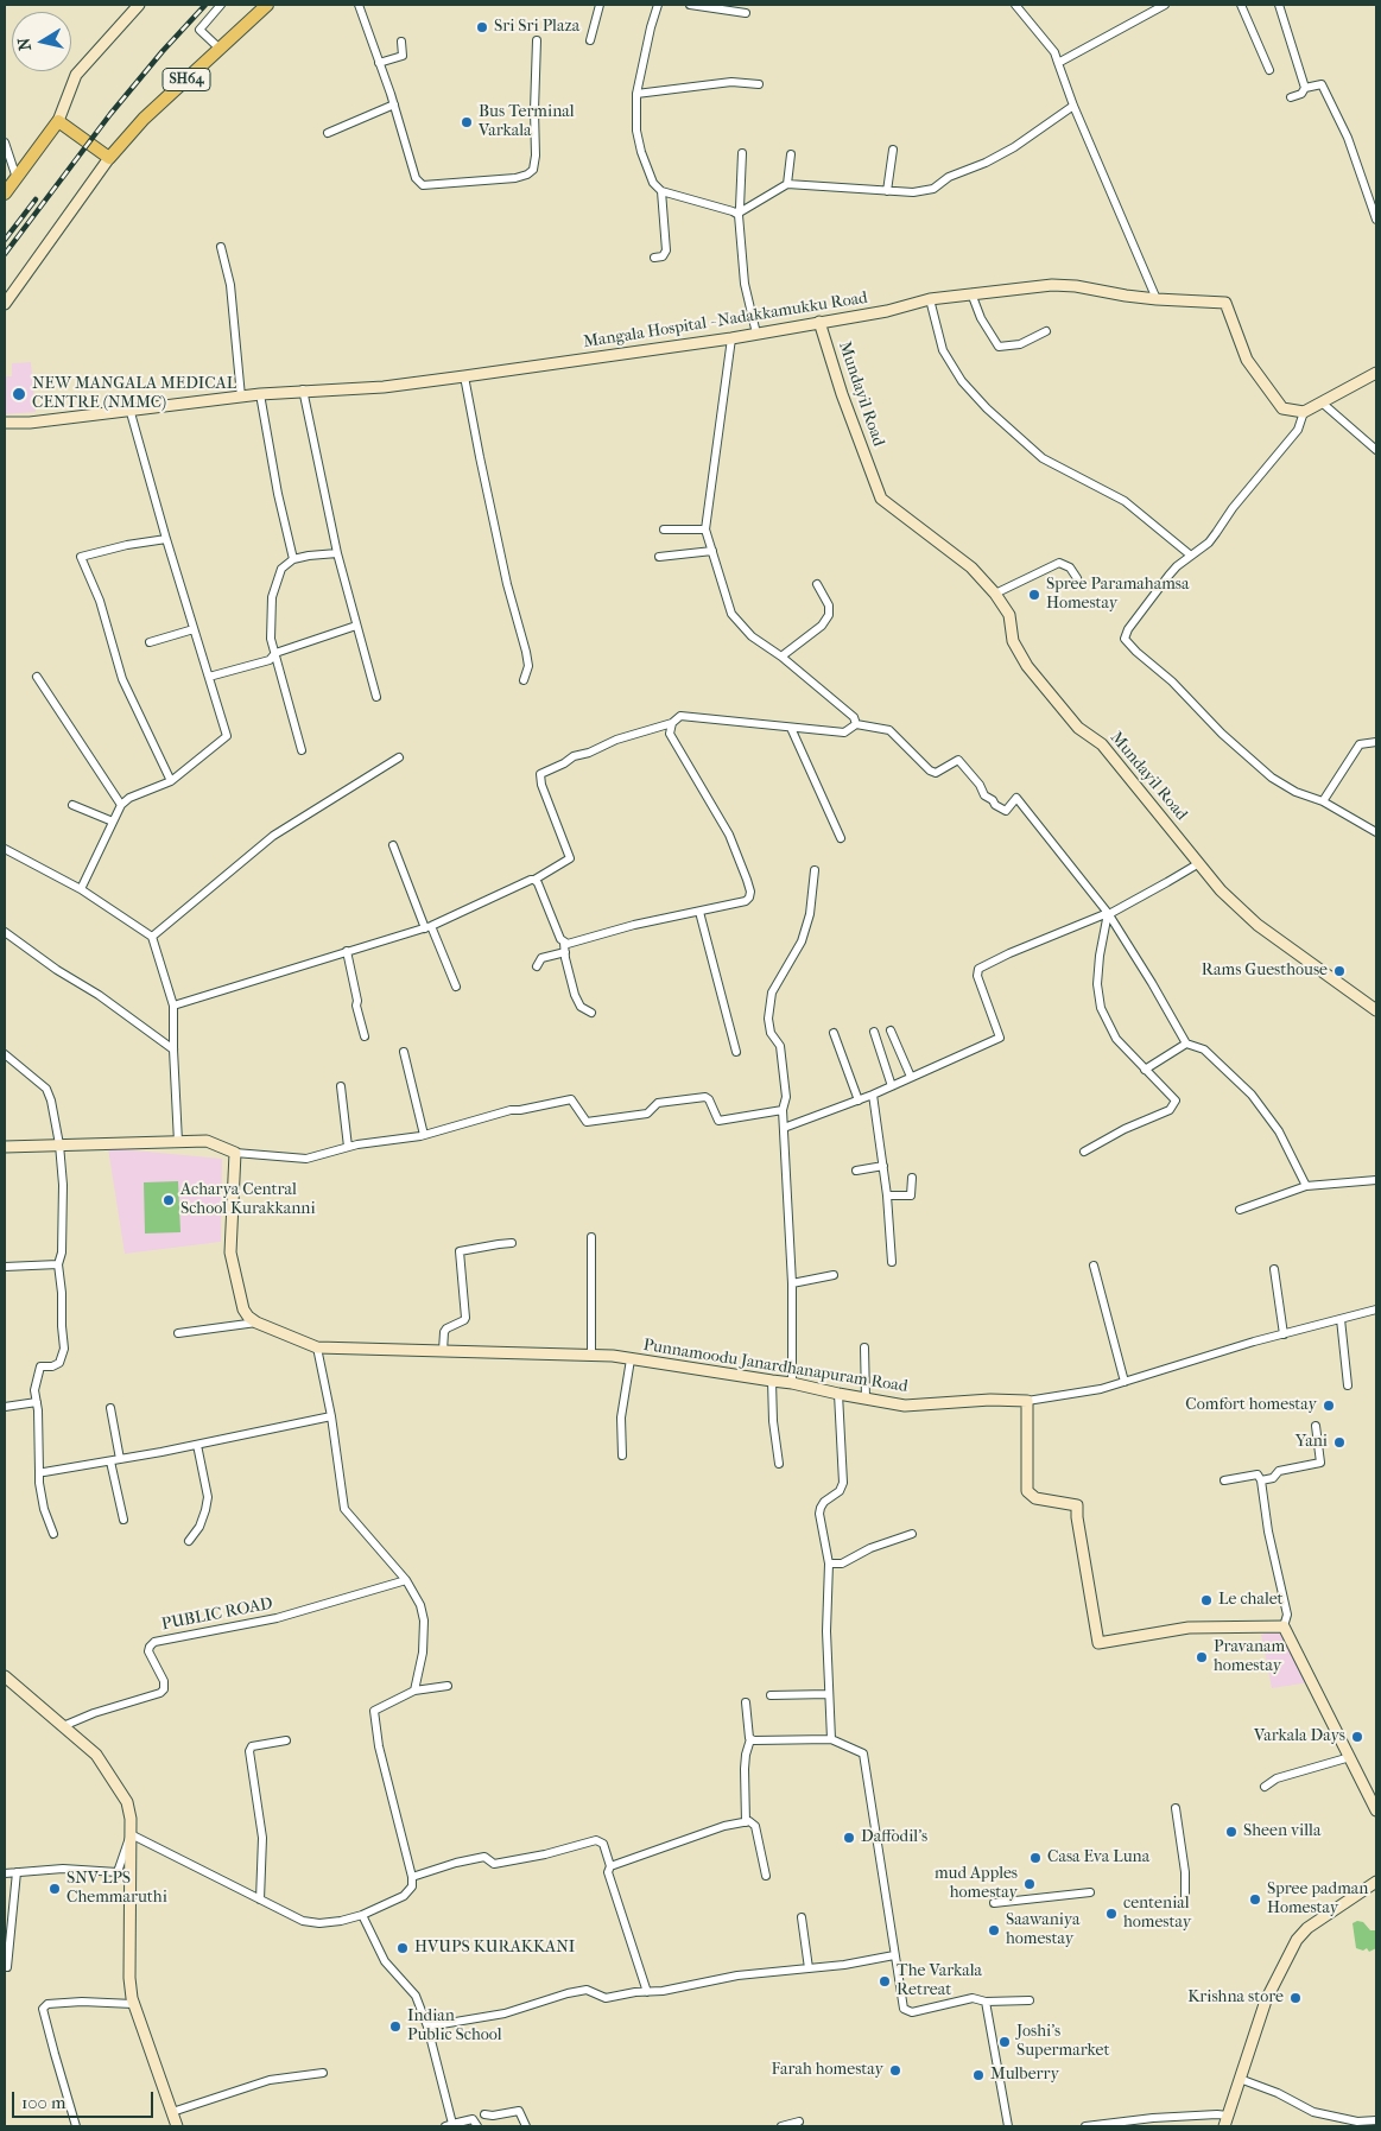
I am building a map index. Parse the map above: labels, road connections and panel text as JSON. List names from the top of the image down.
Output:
{
  "streets": {
    "main road": [
      "SH64",
      "Mangala Hospital - Nadakkamukku Road",
      "Mundayil Road",
      "Punnamoodu Janardhanapuram Road"
    ],
    "street": ["PUBLIC ROAD"]
  },
  "crossings": [
    ["Mangala Hospital - Nadakkamukku Road", "Mundayil Road"]
  ],
  "places": [
    "Sri Sri Plaza",
    "Bus Terminal Varkala",
    "NEW MANGALA MEDICAL CENTRE (NMMC)",
    "Spree Paramahamsa Homestay",
    "Rams Guesthouse",
    "Acharya Central School Kurakkanni",
    "Comfort homestay",
    "Yani",
    "Le chalet",
    "Pravanam homestay",
    "Varkala Days",
    "Sheen villa",
    "Daffodil's",
    "Casa Eva Luna",
    "mud Apples homestay",
    "SNV LPS Chemmaruthi",
    "Spree padman Homestay",
    "centenial homestay",
    "Saawaniya homestay",
    "HVUPS KURAKKANI",
    "The Varkala Retreat",
    "Krishna store",
    "Indian Public School",
    "Joshi's Supermarket",
    "Farah homestay",
    "Mulberry"
  ],
  "scale_bar": "100 m",
  "north": "left"
}
